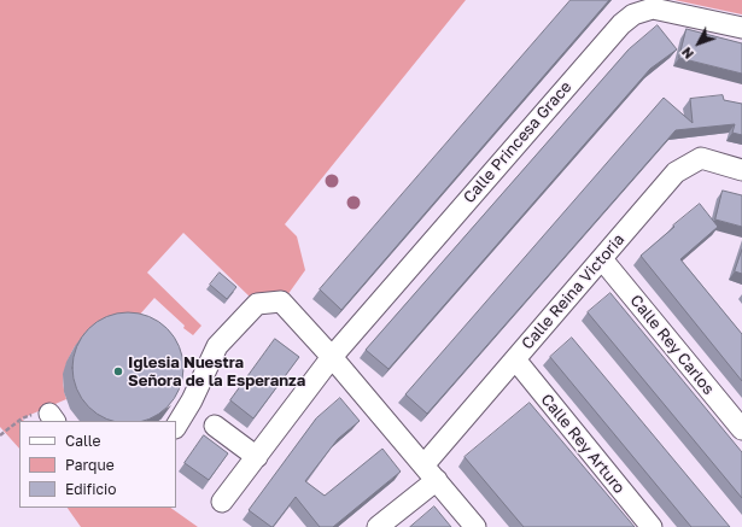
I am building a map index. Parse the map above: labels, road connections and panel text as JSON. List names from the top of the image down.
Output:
{
  "streets": {
    "street": [
      "Calle Princesa Grace",
      "Calle Reina Victoria",
      "Calle Rey Carlos",
      "Calle Rey Arturo"
    ]
  },
  "crossings": [
    ["Calle Reina Victoria", "Calle Rey Carlos"],
    ["Calle Reina Victoria", "Calle Rey Arturo"]
  ],
  "places": ["Iglesia Nuestra Señora de la Esperanza"],
  "legend": ["Calle", "Parque", "Edificio"],
  "north": "bottom left"
}
